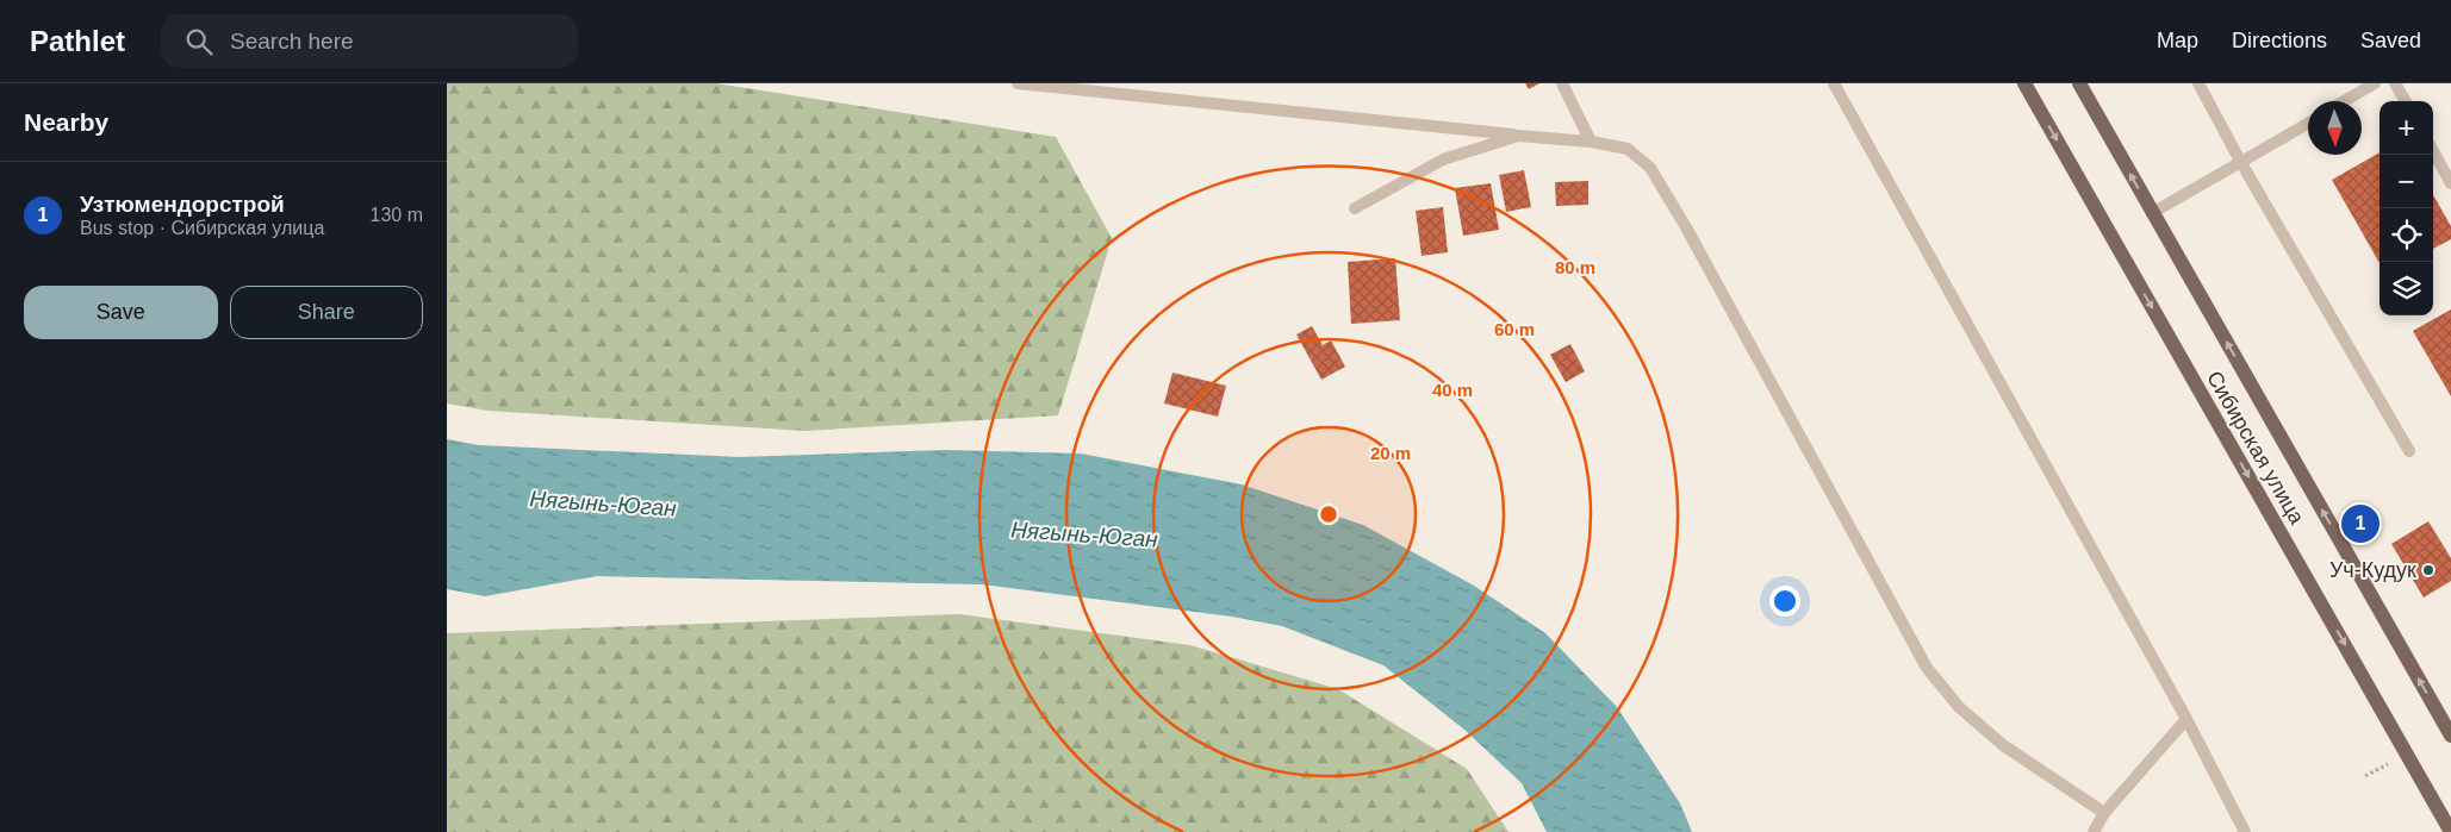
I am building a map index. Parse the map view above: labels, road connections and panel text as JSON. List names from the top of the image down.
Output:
{
  "streets": {
    "main road": ["Сибирская улица"]
  },
  "water": ["Нягынь-Юган"],
  "places": ["Уч-Кудук"],
  "north": "bottom",
  "page": {
    "header": "Pathlet",
    "search": "Search here",
    "nav": ["Map", "Directions", "Saved"],
    "heading": "Nearby",
    "map_buttons": ["+", "−"],
    "list": [
      {
        "mark": "1",
        "name": "Узтюмендорстрой",
        "note": "Bus stop · Сибирская улица",
        "value": "130 m"
      }
    ],
    "buttons": ["Save", "Share"],
    "pins": "1"
  },
  "rings": [
    "80 m",
    "60 m",
    "40 m",
    "20 m"
  ]
}
